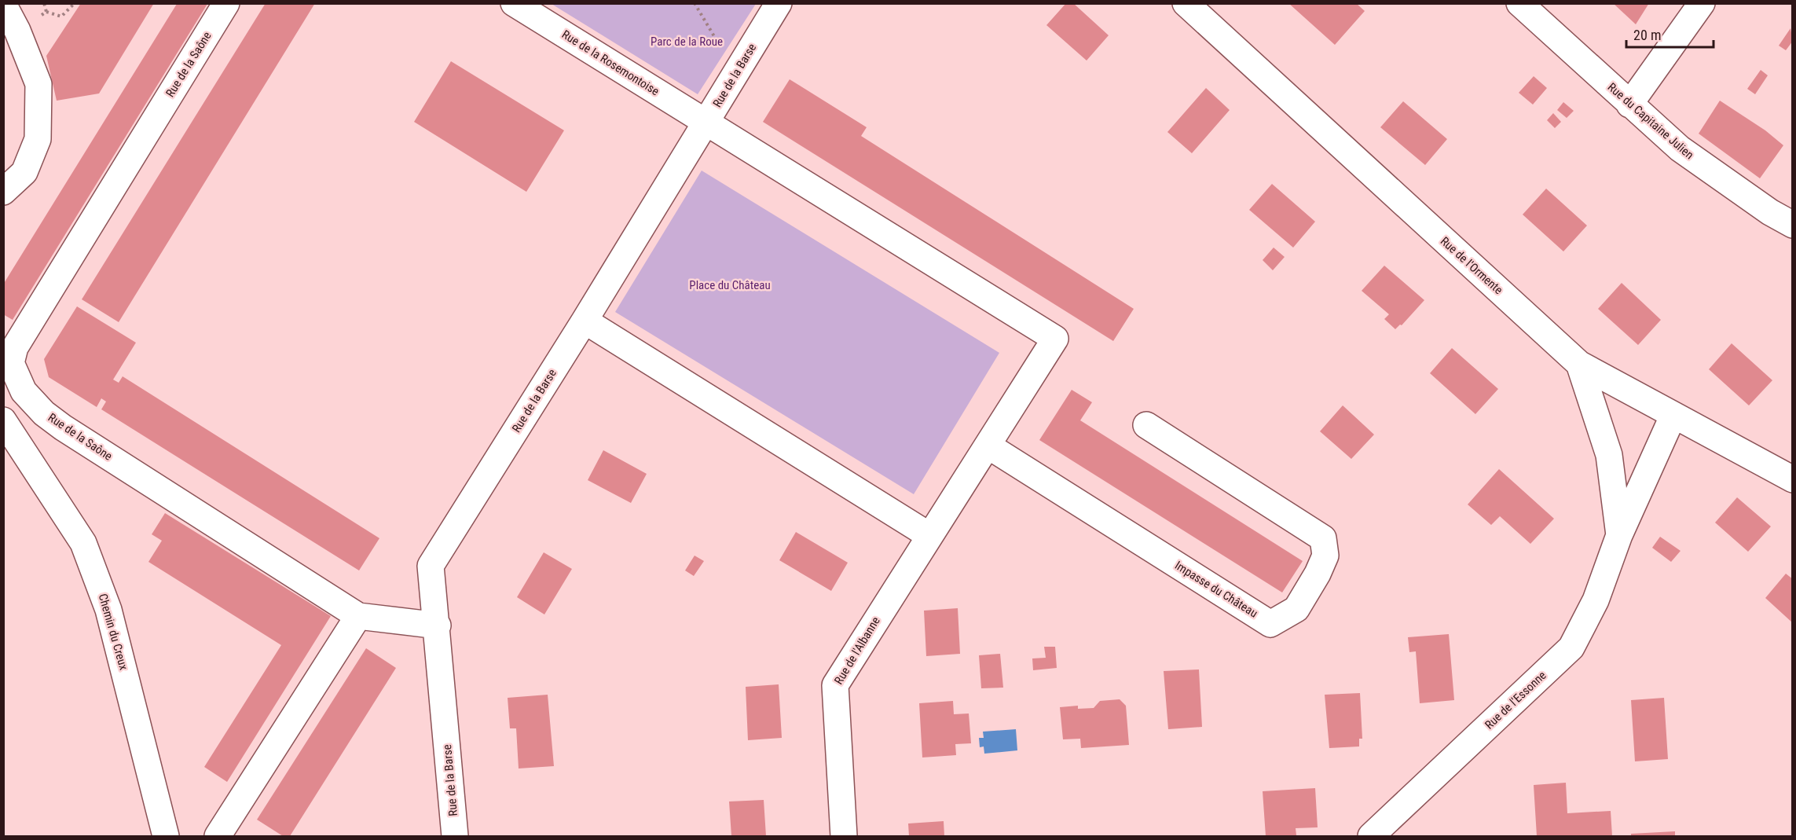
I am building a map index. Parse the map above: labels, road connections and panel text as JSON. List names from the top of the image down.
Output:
{
  "streets": {
    "street": [
      "Rue de la Rosemontoise",
      "Rue de la Saône",
      "Rue de la Barse",
      "Rue du Capitaine Julien",
      "Rue de l'Ormente",
      "Impasse du Château",
      "Chemin du Creux",
      "Rue de l'Albanne",
      "Rue de l'Essonne"
    ]
  },
  "crossings": [
    ["Rue de la Rosemontoise", "Rue de la Barse"],
    ["Rue de la Saône", "Rue de la Barse"],
    ["Rue de l'Ormente", "Rue de l'Essonne"]
  ],
  "parks": ["Parc de la Roue", "Place du Château"],
  "scale_bar": "20 m"
}
